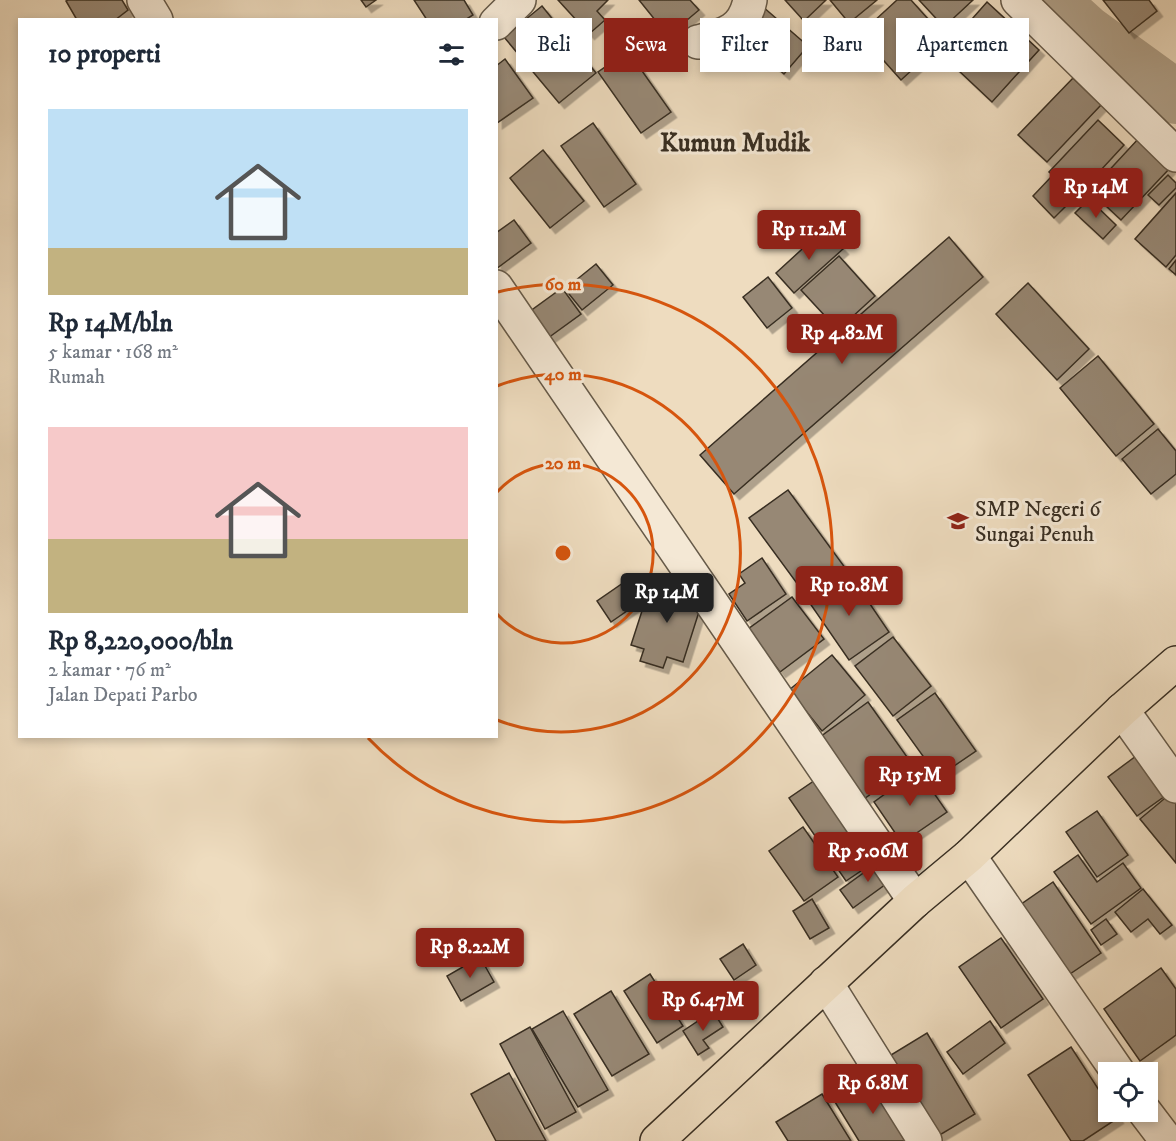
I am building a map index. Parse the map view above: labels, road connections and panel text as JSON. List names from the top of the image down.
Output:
{
  "districts": ["Kumun Mudik"],
  "places": {
    "school or university": ["SMP Negeri 6 Sungai Penuh"]
  },
  "page": {
    "chip": [
      "Beli",
      "Sewa",
      "Filter",
      "Baru",
      "Apartemen"
    ],
    "heading": "10 properti",
    "list": [
      {
        "name": "Rp 14M/bln",
        "note": "5 kamar · 168 m² · Rumah"
      },
      {
        "name": "Rp 8,220,000/bln",
        "note": "2 kamar · 76 m² · Jalan Depati Parbo"
      }
    ],
    "price": [
      "Rp 14M",
      "Rp 11.2M",
      "Rp 4.82M",
      "Rp 10.8M",
      "Rp 14M",
      "Rp 15M",
      "Rp 5.06M",
      "Rp 8.22M",
      "Rp 6.47M",
      "Rp 6.8M"
    ]
  },
  "rings": ["60 m", "40 m", "20 m"]
}
